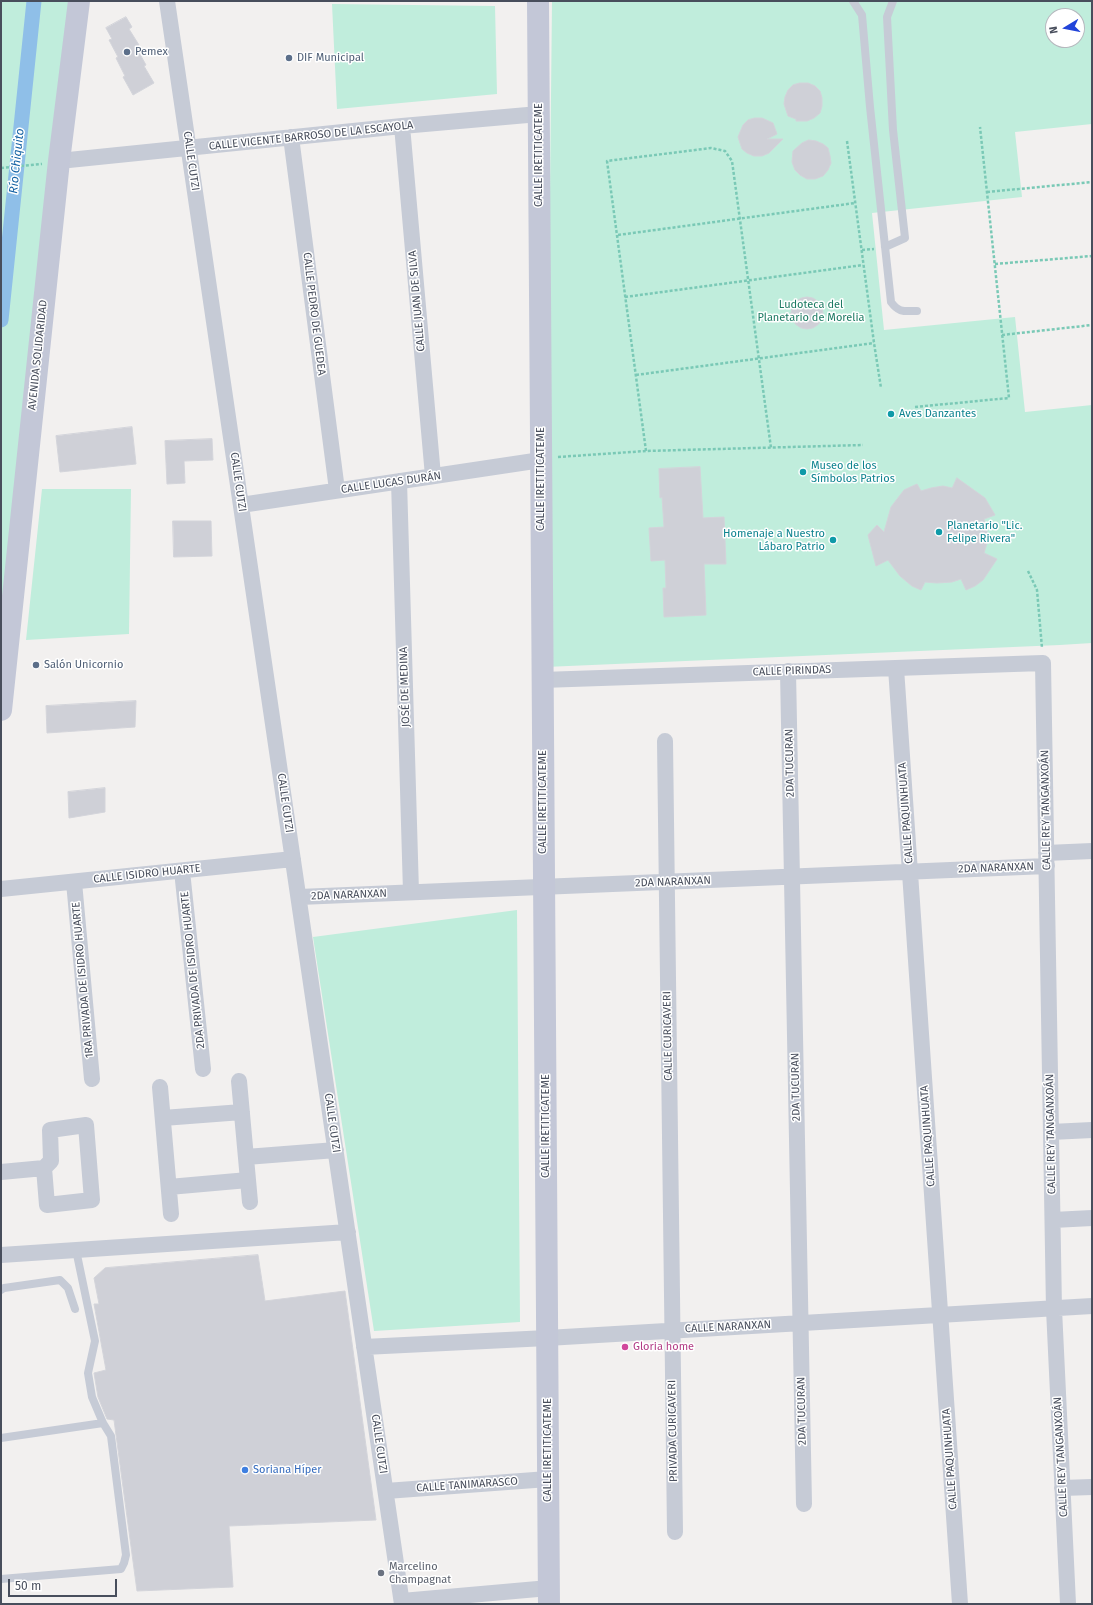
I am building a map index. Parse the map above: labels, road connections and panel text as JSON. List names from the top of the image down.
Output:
{
  "streets": {
    "street": [
      "CALLE VICENTE BARROSO DE LA ESCAYOLA",
      "CALLE IRETITICATEME",
      "CALLE CUTZI",
      "CALLE JUAN DE SILVA",
      "CALLE PEDRO DE GUEDEA",
      "AVENIDA SOLIDARIDAD",
      "CALLE LUCAS DURÁN",
      "CALLE PIRINDAS",
      "JOSÉ DE MEDINA",
      "2DA TUCURAN",
      "CALLE REY TANGANXOÁN",
      "CALLE PAQUINHUATA",
      "2DA NARANXAN",
      "CALLE ISIDRO HUARTE",
      "2DA PRIVADA DE ISIDRO HUARTE",
      "1RA PRIVADA DE ISIDRO HUARTE",
      "CALLE CURICAVERI",
      "CALLE NARANXAN",
      "PRIVADA CURICAVERI",
      "CALLE TANIMARASCO"
    ]
  },
  "crossings": [
    ["CALLE VICENTE BARROSO DE LA ESCAYOLA", "CALLE IRETITICATEME"],
    ["CALLE VICENTE BARROSO DE LA ESCAYOLA", "CALLE CUTZI"],
    ["CALLE VICENTE BARROSO DE LA ESCAYOLA", "CALLE JUAN DE SILVA"],
    ["CALLE VICENTE BARROSO DE LA ESCAYOLA", "CALLE PEDRO DE GUEDEA"],
    ["CALLE VICENTE BARROSO DE LA ESCAYOLA", "AVENIDA SOLIDARIDAD"],
    ["CALLE IRETITICATEME", "CALLE LUCAS DURÁN"],
    ["CALLE IRETITICATEME", "CALLE PIRINDAS"],
    ["CALLE IRETITICATEME", "2DA NARANXAN"],
    ["CALLE IRETITICATEME", "CALLE NARANXAN"],
    ["CALLE IRETITICATEME", "CALLE TANIMARASCO"],
    ["CALLE CUTZI", "CALLE LUCAS DURÁN"],
    ["CALLE CUTZI", "2DA NARANXAN"],
    ["CALLE CUTZI", "CALLE ISIDRO HUARTE"],
    ["CALLE CUTZI", "CALLE NARANXAN"],
    ["CALLE CUTZI", "CALLE TANIMARASCO"],
    ["CALLE JUAN DE SILVA", "CALLE LUCAS DURÁN"],
    ["CALLE PEDRO DE GUEDEA", "CALLE LUCAS DURÁN"],
    ["CALLE LUCAS DURÁN", "JOSÉ DE MEDINA"],
    ["CALLE PIRINDAS", "2DA TUCURAN"],
    ["CALLE PIRINDAS", "CALLE REY TANGANXOÁN"],
    ["CALLE PIRINDAS", "CALLE PAQUINHUATA"],
    ["JOSÉ DE MEDINA", "2DA NARANXAN"],
    ["2DA TUCURAN", "2DA NARANXAN"],
    ["2DA TUCURAN", "CALLE NARANXAN"],
    ["CALLE REY TANGANXOÁN", "2DA NARANXAN"],
    ["CALLE REY TANGANXOÁN", "CALLE NARANXAN"],
    ["CALLE PAQUINHUATA", "2DA NARANXAN"],
    ["CALLE PAQUINHUATA", "CALLE NARANXAN"],
    ["2DA NARANXAN", "CALLE CURICAVERI"],
    ["CALLE ISIDRO HUARTE", "2DA PRIVADA DE ISIDRO HUARTE"],
    ["CALLE ISIDRO HUARTE", "1RA PRIVADA DE ISIDRO HUARTE"],
    ["CALLE CURICAVERI", "CALLE NARANXAN"],
    ["CALLE CURICAVERI", "PRIVADA CURICAVERI"],
    ["CALLE NARANXAN", "PRIVADA CURICAVERI"]
  ],
  "water": ["Río Chiquito"],
  "parks": ["Ludoteca del Planetario de Morelia"],
  "places": [
    "Pemex",
    "DIF Municipal",
    "Aves Danzantes",
    "Museo de los Símbolos Patrios",
    "Planetario \"Lic. Felipe Rivera\"",
    "Homenaje a Nuestro Lábaro Patrio",
    "Salón Unicornio",
    "Gloria home",
    "Soriana Híper",
    "Marcelino Champagnat"
  ],
  "scale_bar": "50 m",
  "north": "left"
}
